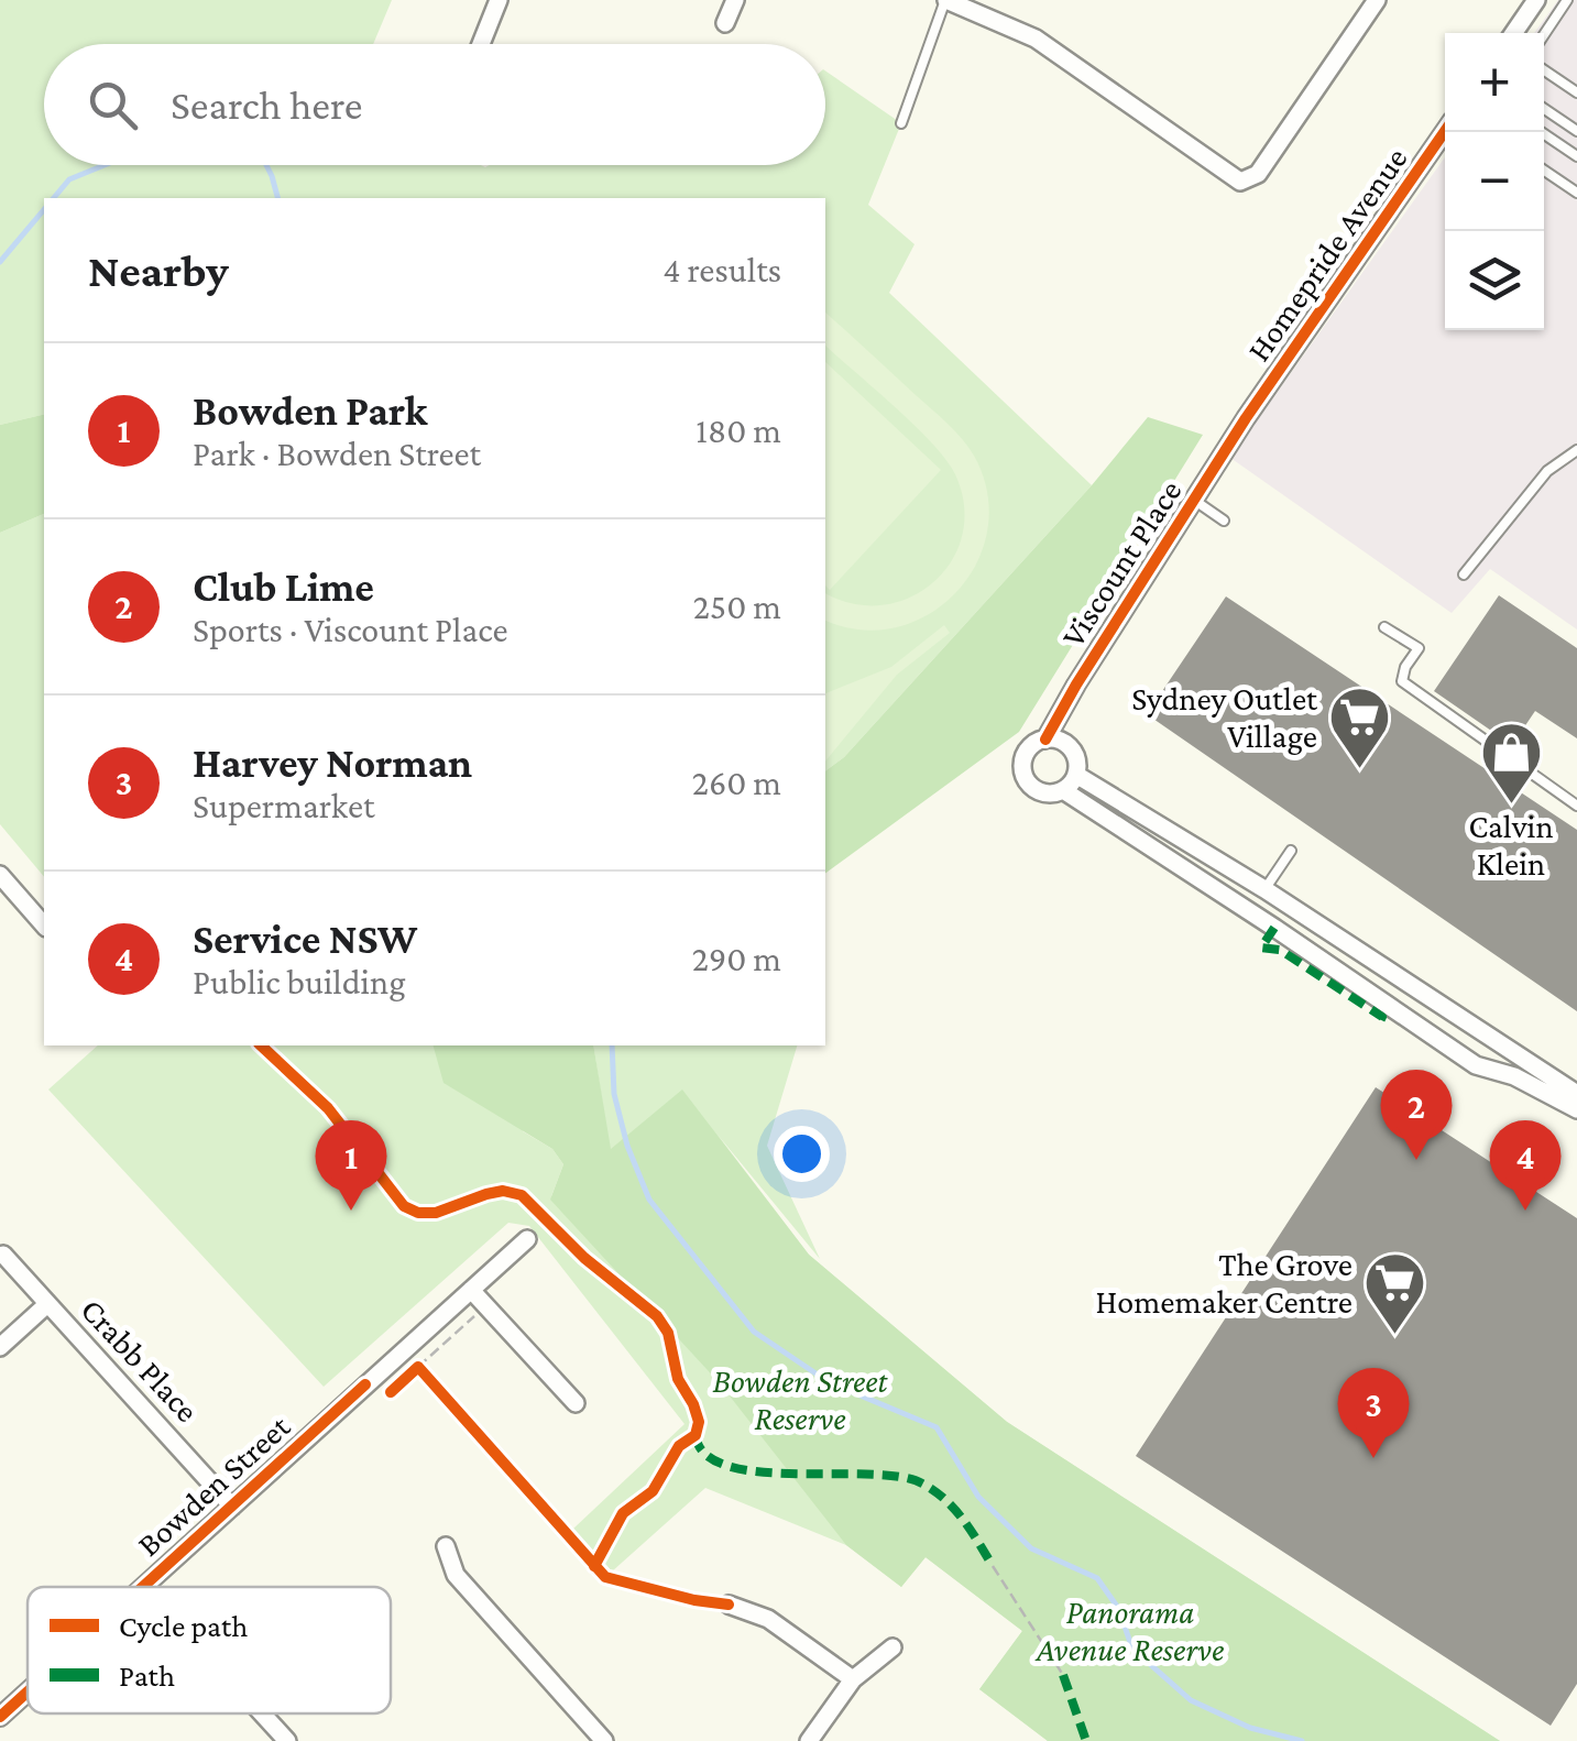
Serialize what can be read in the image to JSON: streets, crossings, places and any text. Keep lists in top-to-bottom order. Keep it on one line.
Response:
{"streets":{"street":["Homepride Avenue","Viscount Place","Crabb Place","Bowden Street"]},"crossings":[["Homepride Avenue","Viscount Place"],["Crabb Place","Bowden Street"]],"parks":["Bowden Street Reserve","Panorama Avenue Reserve"],"places":{"supermarket":["Sydney Outlet Village","The Grove Homemaker Centre"],"shop":["Calvin Klein"]},"legend":["Cycle path","Path"],"page":{"map_buttons":["+","−"],"search":"Search here","heading":["Nearby","4 results"],"list":[{"mark":"1","name":"Bowden Park","note":"Park · Bowden Street","value":"180 m"},{"mark":"2","name":"Club Lime","note":"Sports · Viscount Place","value":"250 m"},{"mark":"3","name":"Harvey Norman","note":"Supermarket","value":"260 m"},{"mark":"4","name":"Service NSW","note":"Public building","value":"290 m"}],"pins":["2","1","4","3"]}}
